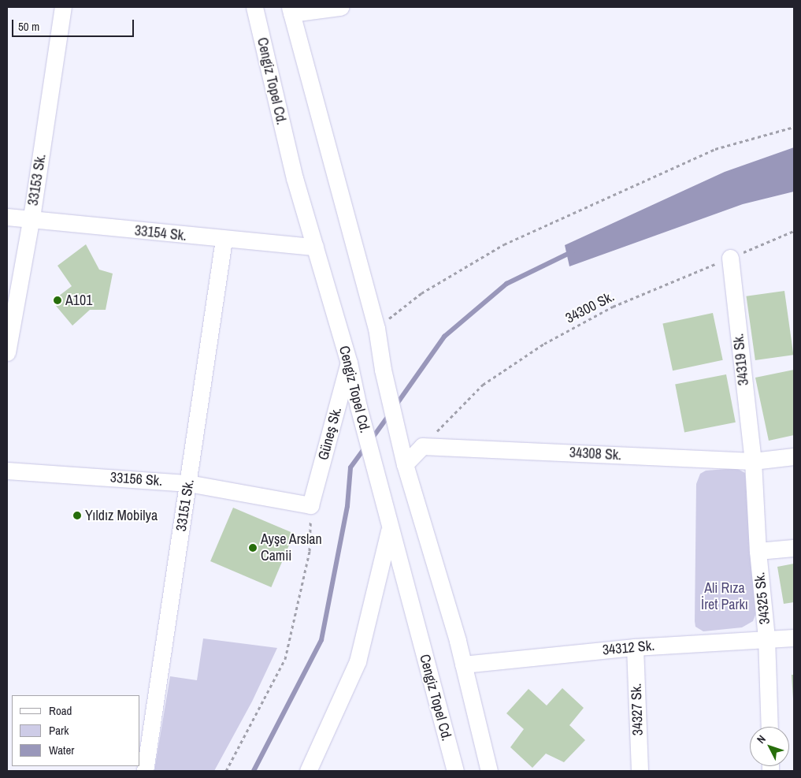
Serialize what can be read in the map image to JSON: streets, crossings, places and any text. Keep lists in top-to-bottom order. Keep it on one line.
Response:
{"streets":{"street":["Cengiz Topel Cd.","33153 Sk.","33154 Sk.","34319 Sk.","Güneş Sk.","34308 Sk.","33156 Sk.","33151 Sk.","34325 Sk.","34312 Sk.","34327 Sk."],"path":["34300 Sk."]},"crossings":[["Cengiz Topel Cd.","33154 Sk."],["Cengiz Topel Cd.","Güneş Sk."],["33153 Sk.","33154 Sk."],["33154 Sk.","33151 Sk."],["34300 Sk.","34319 Sk."],["34300 Sk.","34308 Sk."],["34319 Sk.","34308 Sk."],["34319 Sk.","34325 Sk."],["Güneş Sk.","33156 Sk."],["34308 Sk.","34325 Sk."],["33156 Sk.","33151 Sk."],["34325 Sk.","34312 Sk."],["34312 Sk.","34327 Sk."]],"parks":["Ali Rıza İret Parkı"],"places":["A101","Yıldız Mobilya","Ayşe Arslan Camii"],"legend":["Road","Park","Water"],"scale_bar":"50 m","north":"top left"}
